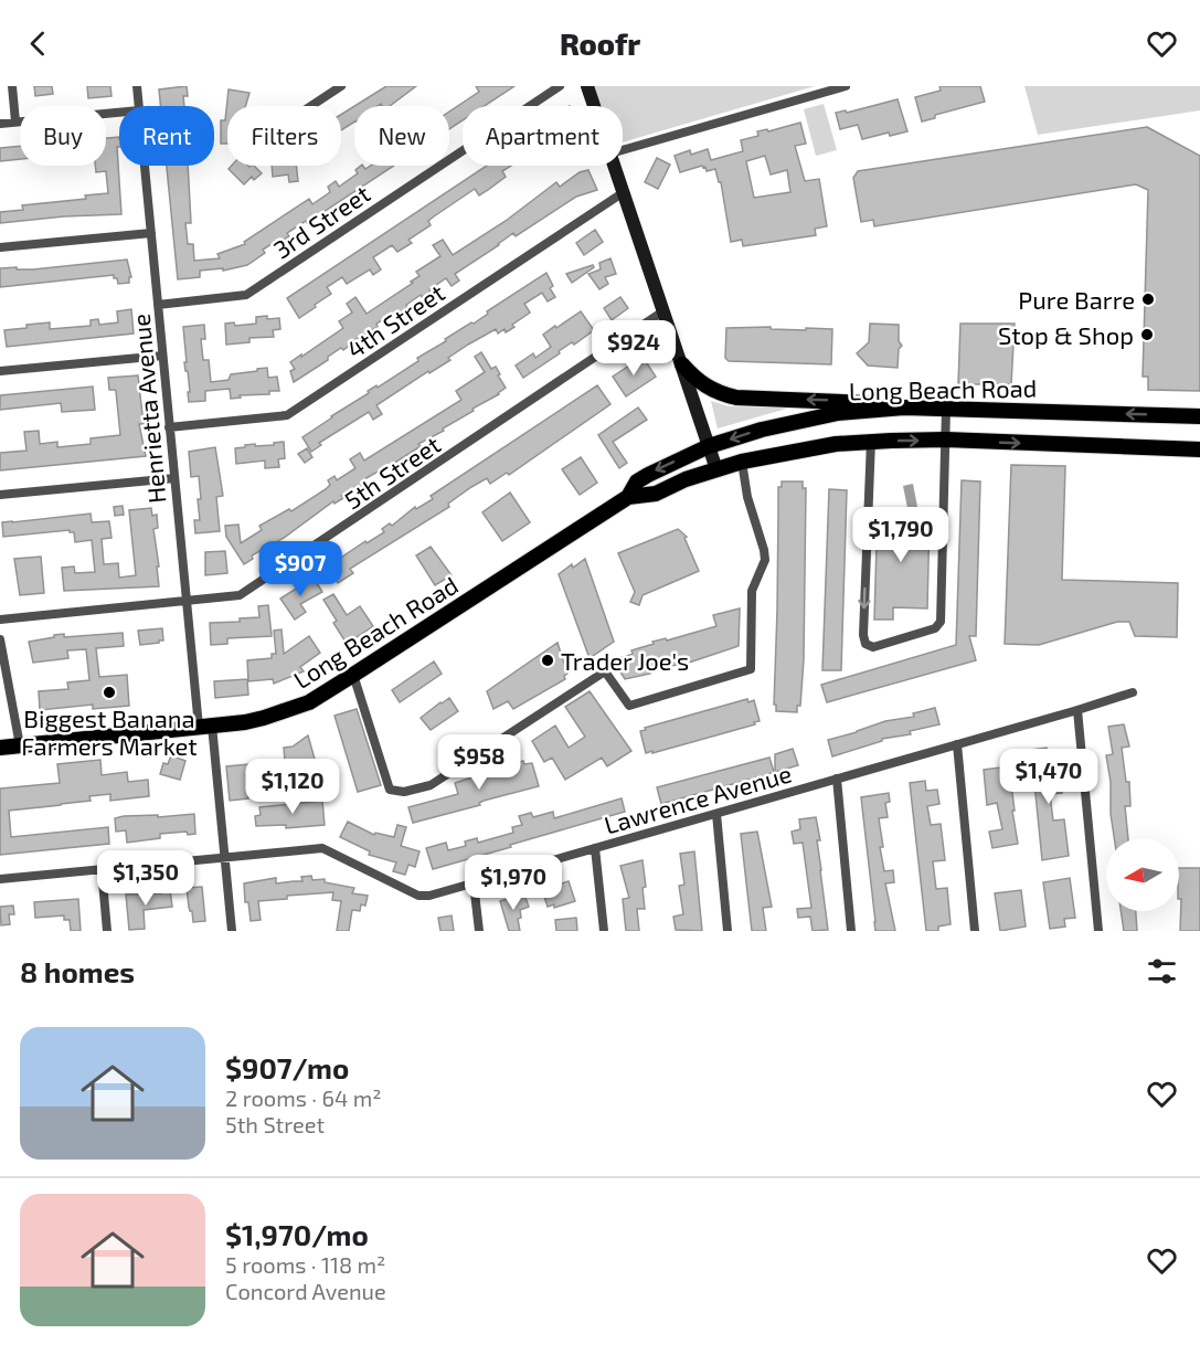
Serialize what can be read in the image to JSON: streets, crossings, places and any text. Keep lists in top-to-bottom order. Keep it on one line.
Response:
{"streets":{"main road":["Long Beach Road"],"street":["3rd Street","4th Street","Henrietta Avenue","5th Street","Lawrence Avenue"]},"crossings":[["3rd Street","Henrietta Avenue"],["4th Street","Henrietta Avenue"],["Long Beach Road","Henrietta Avenue"],["Henrietta Avenue","5th Street"],["Henrietta Avenue","Lawrence Avenue"]],"places":["Pure Barre","Stop & Shop","Trader Joe's","Biggest Banana Farmers Market"],"north":"left","page":{"header":"Roofr","chip":["Buy","Rent","Filters","New","Apartment"],"price":["$924","$1,790","$907","$958","$1,470","$1,120","$1,350","$1,970"],"heading":"8 homes","list":[{"name":"$907/mo","note":"2 rooms · 64 m² · 5th Street"},{"name":"$1,970/mo","note":"5 rooms · 118 m² · Concord Avenue"}]}}
